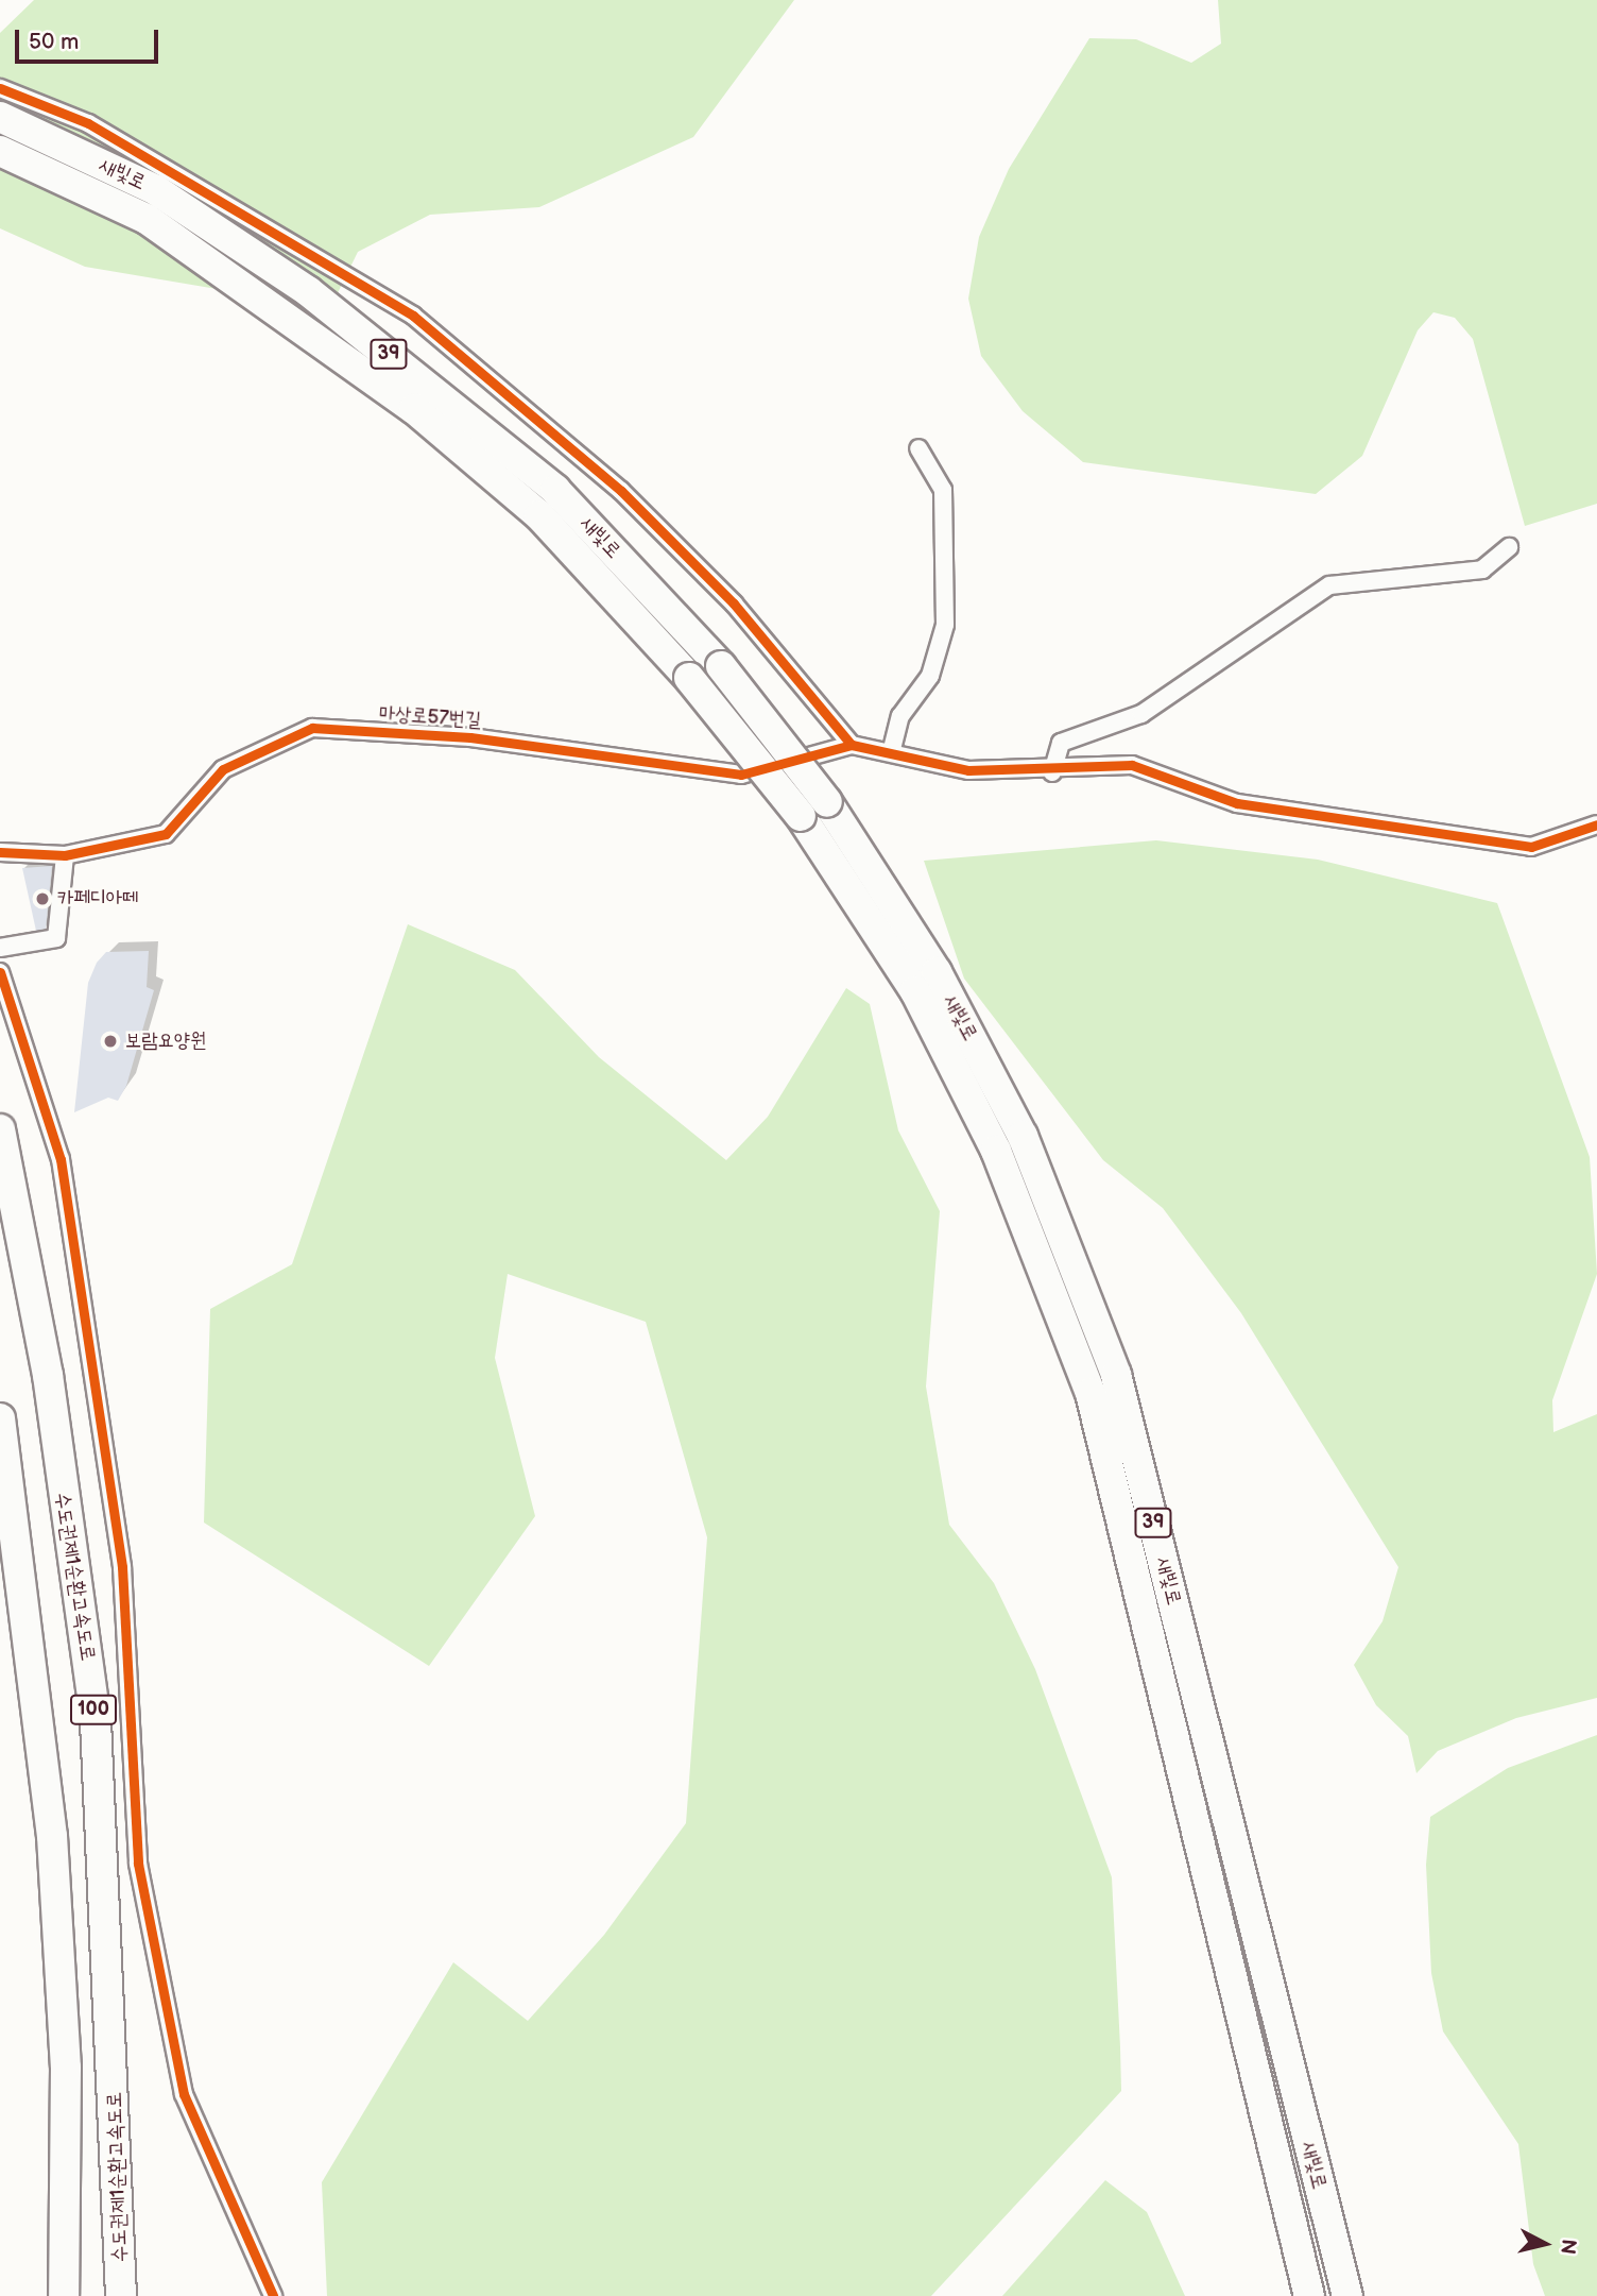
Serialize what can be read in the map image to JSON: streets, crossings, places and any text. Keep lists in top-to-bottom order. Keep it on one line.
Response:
{"streets":{"highway":["새빛로","39","수도권제1순환고속도로","100"],"street":["마상로57번길"]},"places":["카페디아떼","보람요양원"],"scale_bar":"50 m","north":"right"}
